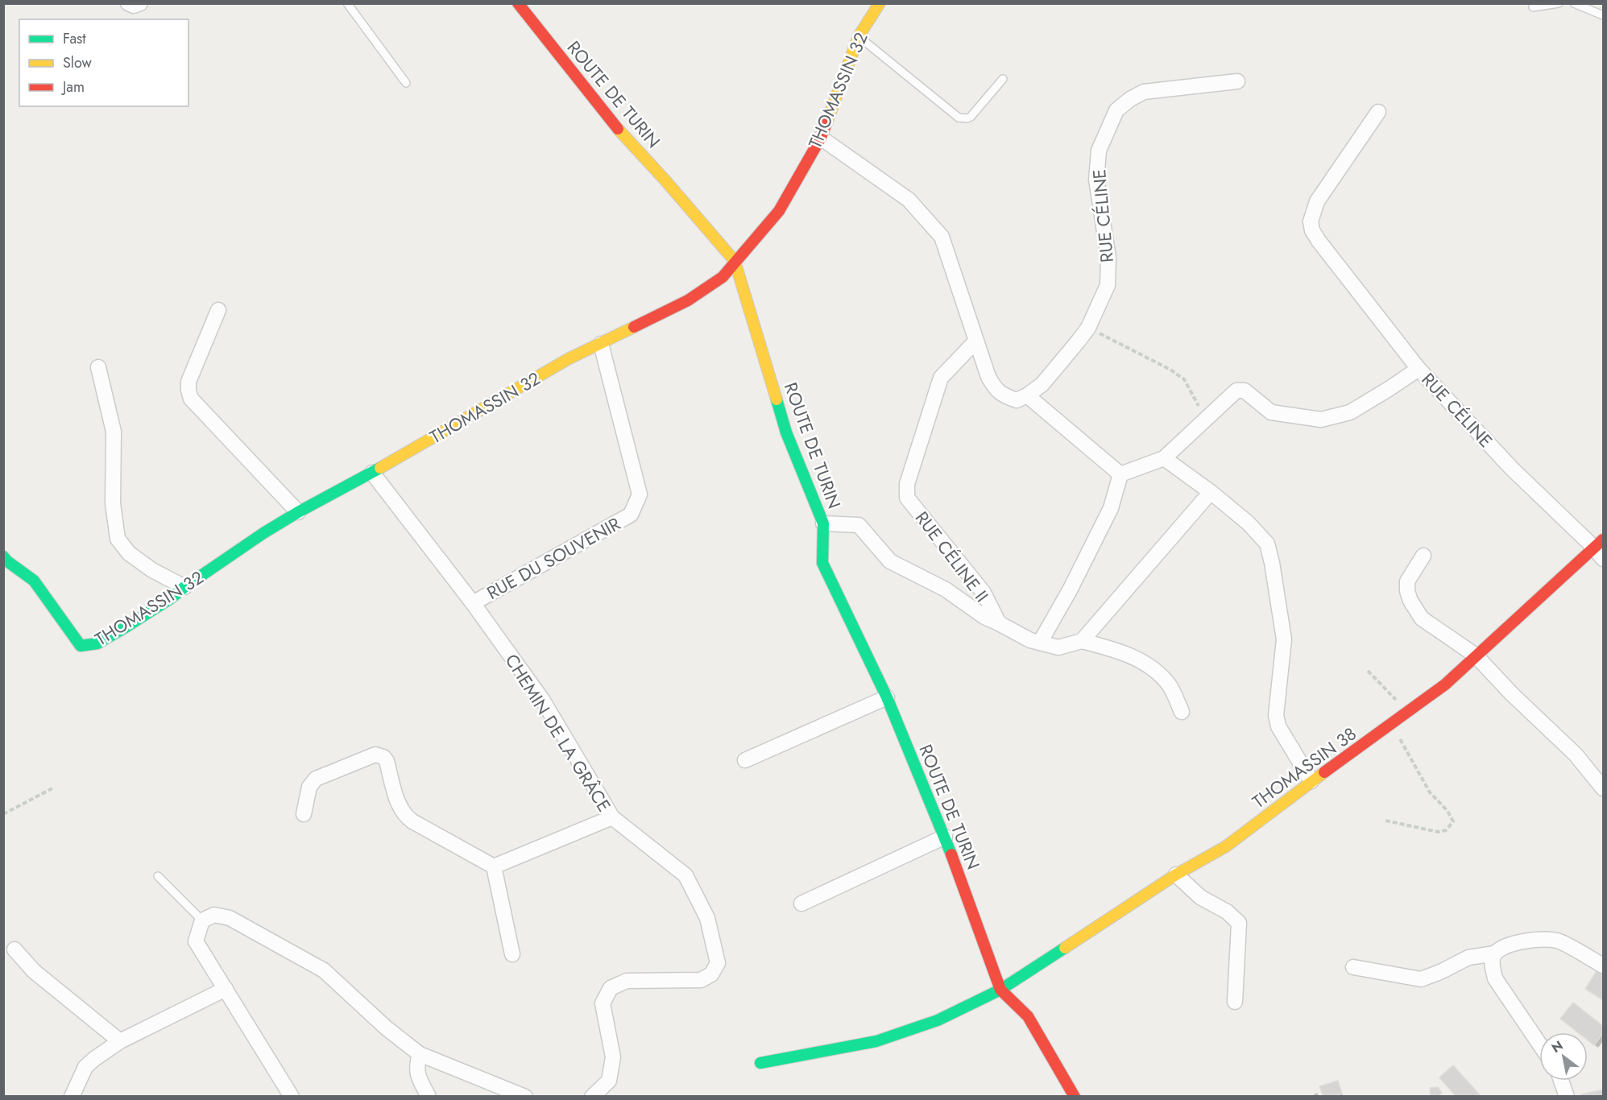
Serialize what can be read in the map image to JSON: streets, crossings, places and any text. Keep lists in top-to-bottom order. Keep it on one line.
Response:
{"streets":{"street":["THOMASSIN 32","ROUTE DE TURIN","RUE CÉLINE","RUE CÉLINE II","RUE DU SOUVENIR","CHEMIN DE LA GRÂCE","THOMASSIN 38"]},"crossings":[["THOMASSIN 32","ROUTE DE TURIN"],["THOMASSIN 32","RUE DU SOUVENIR"],["THOMASSIN 32","CHEMIN DE LA GRÂCE"],["ROUTE DE TURIN","THOMASSIN 38"],["RUE CÉLINE","THOMASSIN 38"],["RUE DU SOUVENIR","CHEMIN DE LA GRÂCE"]],"legend":["Fast","Slow","Jam"],"north":"top left"}
